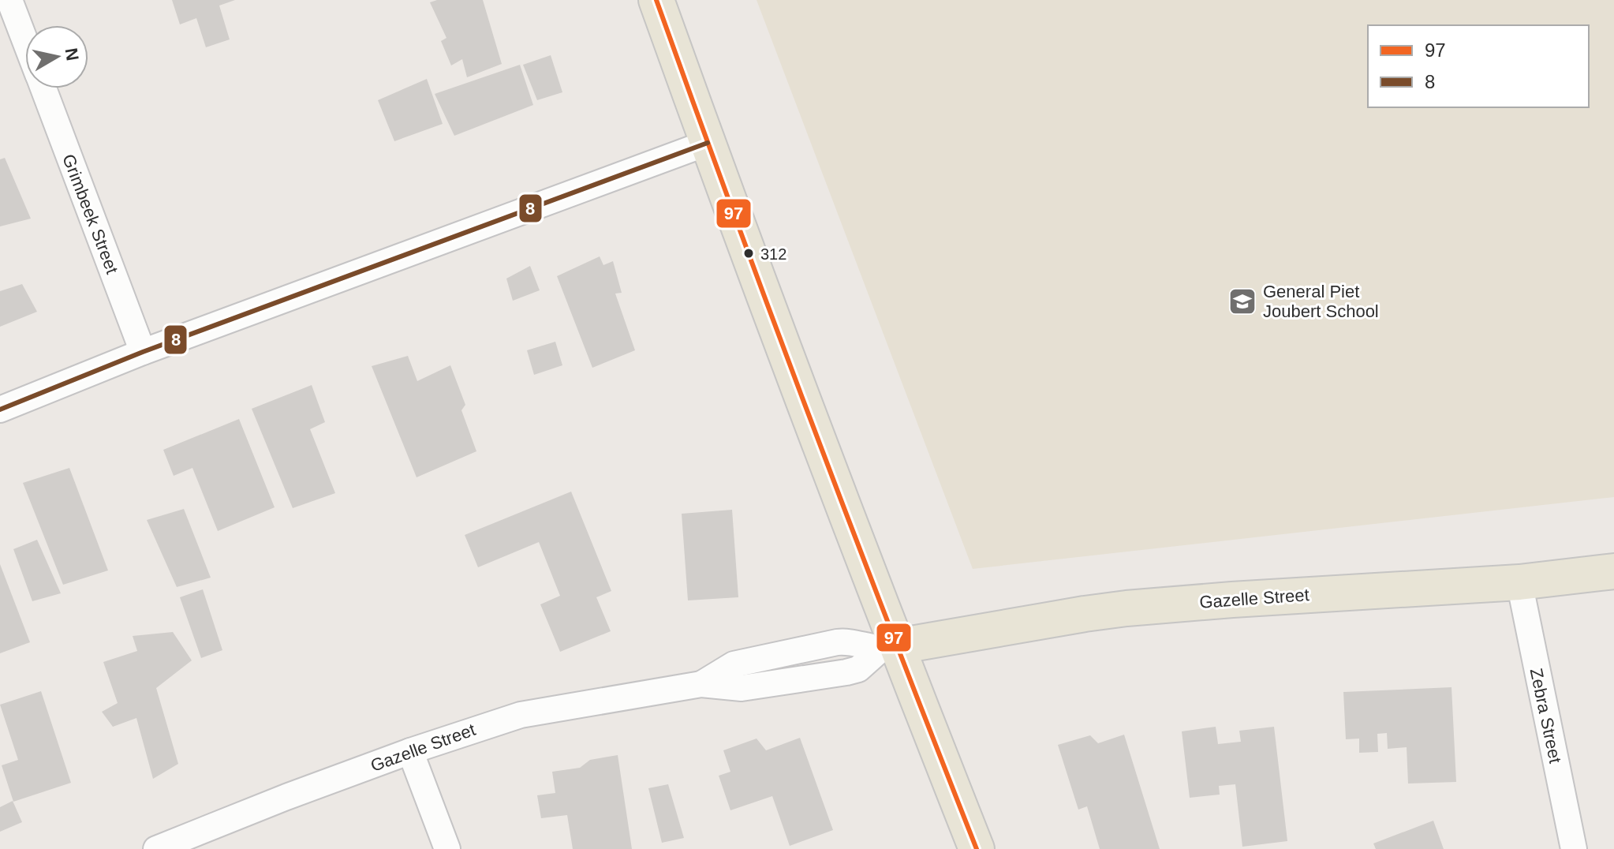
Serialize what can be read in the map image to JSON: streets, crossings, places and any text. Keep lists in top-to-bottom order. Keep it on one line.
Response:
{"streets":{"main road":["Gazelle Street"],"street":["Grimbeek Street","Zebra Street"]},"crossings":[["Gazelle Street","Zebra Street"]],"places":{"other":["312"],"school or university":["General Piet Joubert School"]},"lines":["transit line 97","transit line 8"],"legend":["97","8"],"north":"right"}
